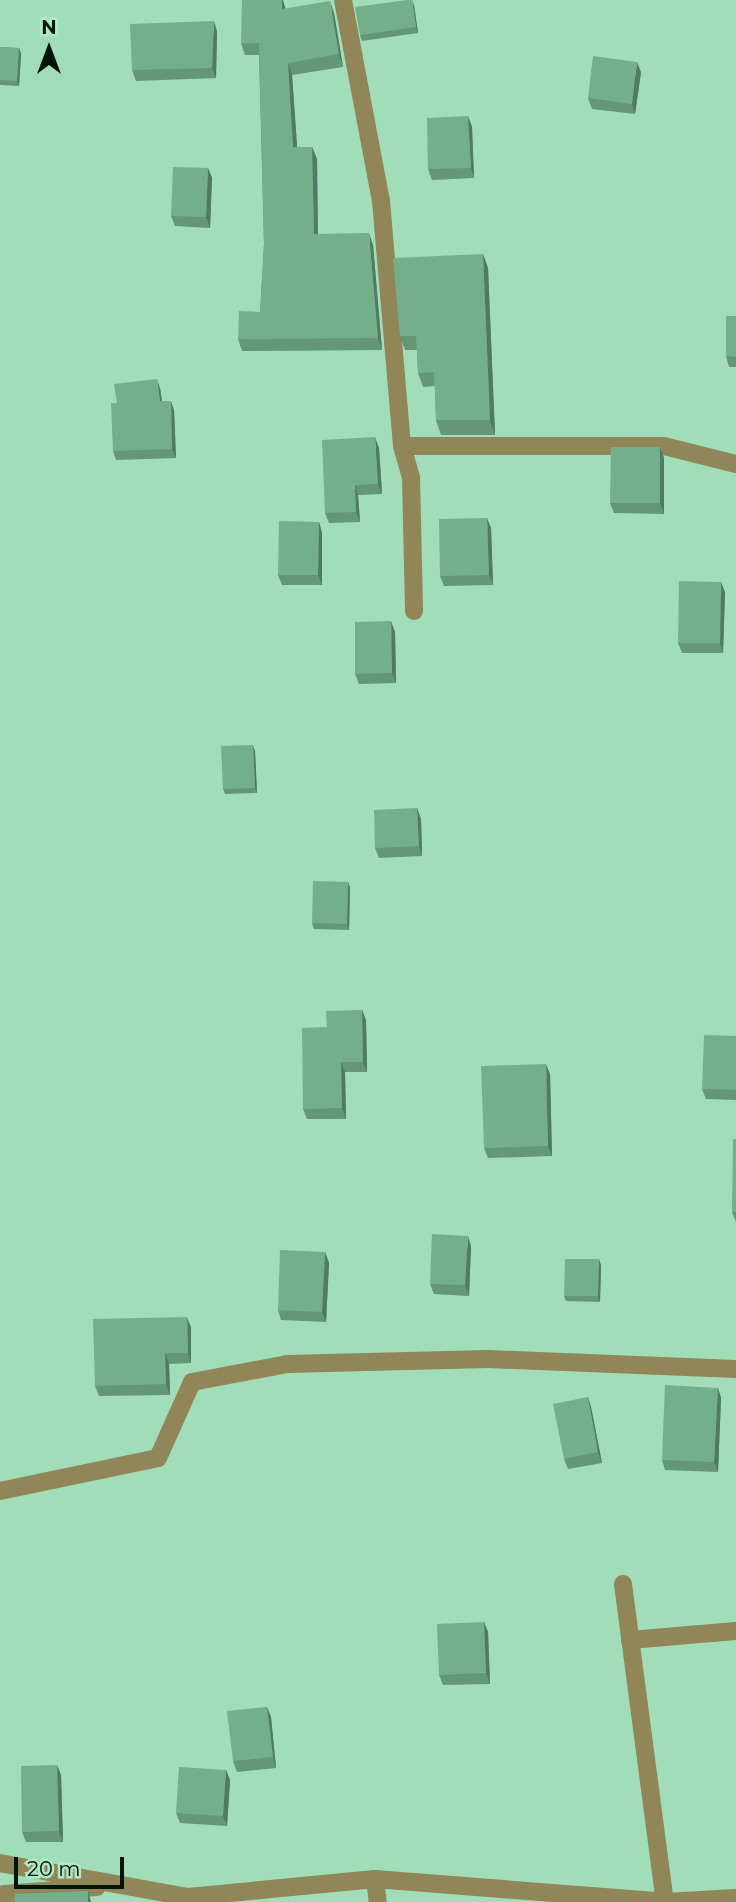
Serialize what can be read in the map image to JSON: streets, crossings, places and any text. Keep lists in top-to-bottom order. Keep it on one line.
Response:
{"scale_bar":"20 m","north":"top"}
